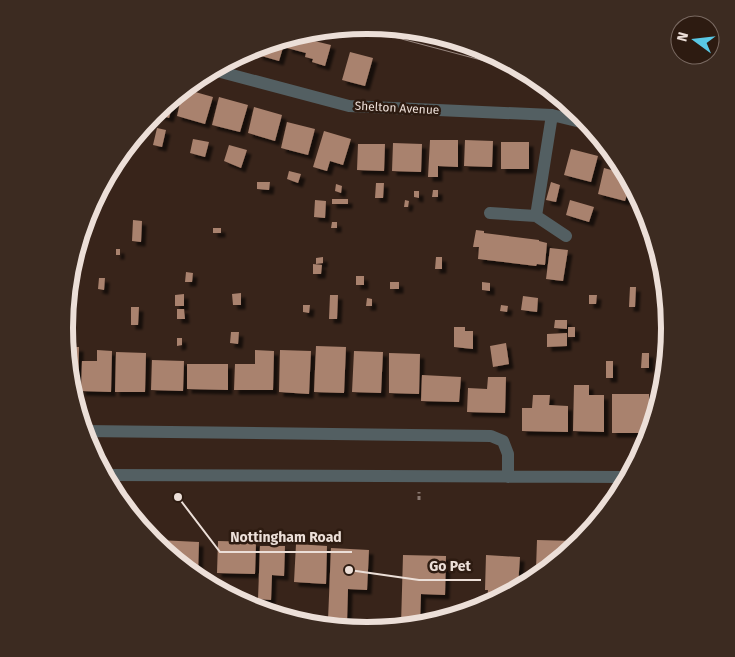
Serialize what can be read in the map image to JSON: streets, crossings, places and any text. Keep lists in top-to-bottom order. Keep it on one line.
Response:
{"streets":{"street":["Shelton Avenue"]},"places":["Nottingham Road","Go Pet"],"north":"left"}
